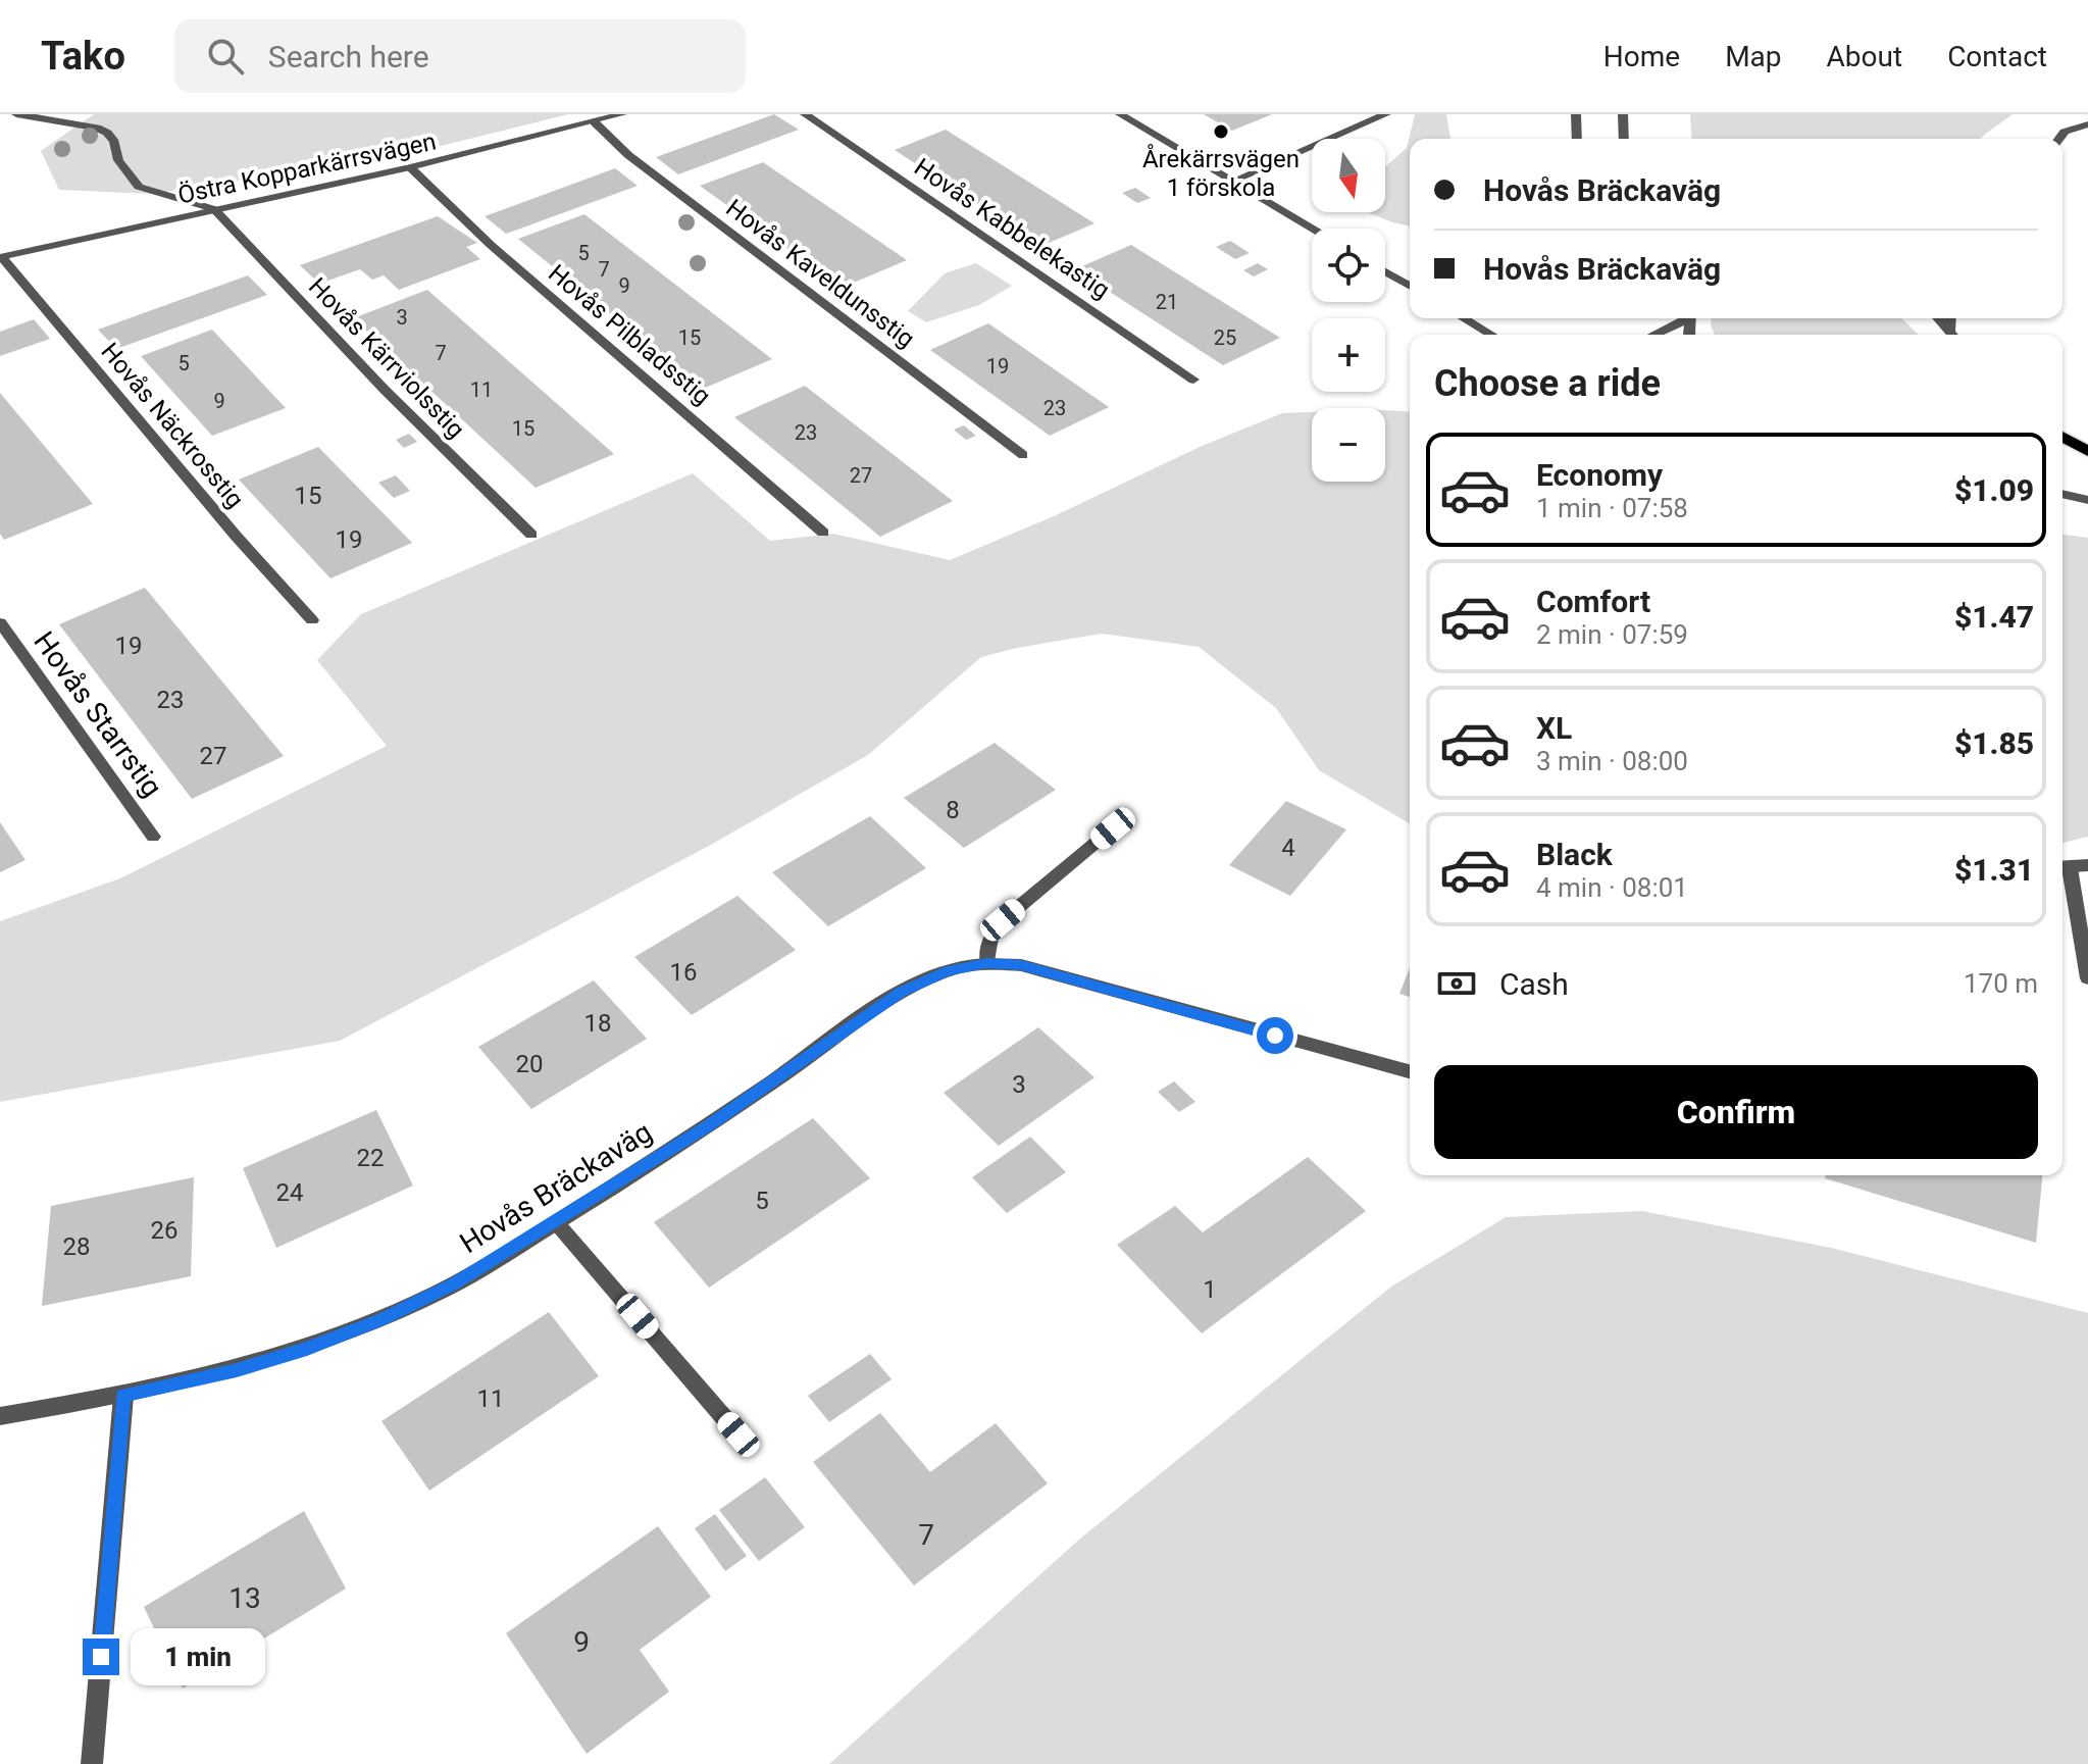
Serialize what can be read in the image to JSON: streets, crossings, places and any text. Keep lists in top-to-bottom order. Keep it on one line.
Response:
{"streets":{"street":["Östra Kopparkärrsvägen","Hovås Kabbelekastig","Hovås Kaveldunsstig","Hovås Pilbladsstig","Hovås Kärrviolsstig","Hovås Näckrosstig","Hovås Starrstig","Hovås Bräckaväg"]},"crossings":[["Östra Kopparkärrsvägen","Hovås Kaveldunsstig"],["Östra Kopparkärrsvägen","Hovås Pilbladsstig"],["Östra Kopparkärrsvägen","Hovås Kärrviolsstig"],["Östra Kopparkärrsvägen","Hovås Näckrosstig"]],"places":["Årekärrsvägen 1 förskola"],"house_numbers":["5","7","9","21","3","15","25","7","5","19","11","9","23","15","23","27","15","19","19","23","27","8","4","16","18","20","3","22","24","5","26","28","1","11","7","13","9"],"north":"bottom","page":{"header":"Tako","search":"Search here","nav":["Home","Map","About","Contact"],"map_buttons":["+","−"],"banner":["Hovås Bräckaväg","Hovås Bräckaväg"],"heading":"Choose a ride","list":[{"name":"Economy","note":"1 min · 07:58","value":"$1.09"},{"name":"Comfort","note":"2 min · 07:59","value":"$1.47"},{"name":"XL","note":"3 min · 08:00","value":"$1.85"},{"name":"Black","note":"4 min · 08:01","value":"$1.31"}],"pay":["Cash","170 m"],"buttons":"Confirm","bubble":"1 min"}}
